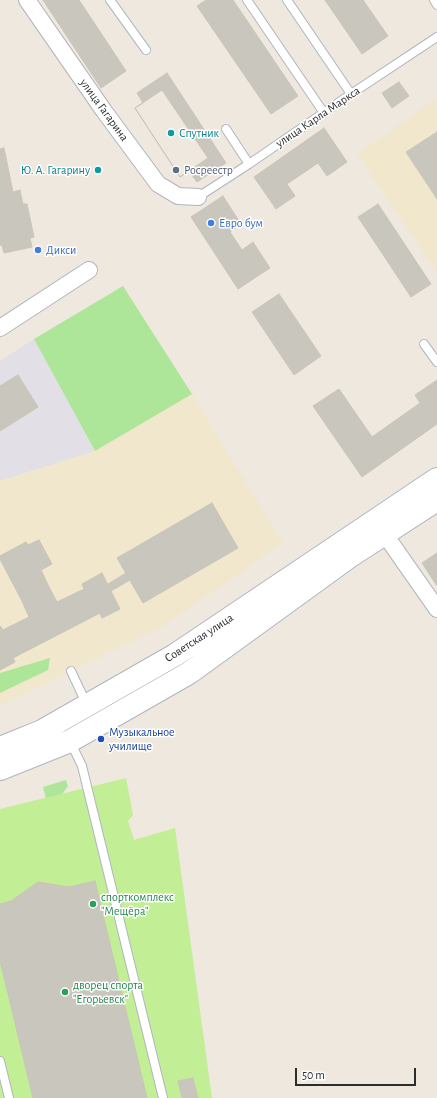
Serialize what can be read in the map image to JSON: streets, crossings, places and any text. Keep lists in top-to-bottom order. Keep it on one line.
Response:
{"streets":{"main road":["Советская улица"],"street":["улица Гагарина"],"lane":["улица Карла Маркса"]},"crossings":[["улица Гагарина","улица Карла Маркса"]],"places":["Спутник","Ю. А. Гагарину","Росреестр","Евро бум","Дикси","Музыкальное училище","спорткомплекс \"Мещёра\"","дворец спорта \"Егорьевск\""],"scale_bar":"50 m"}
